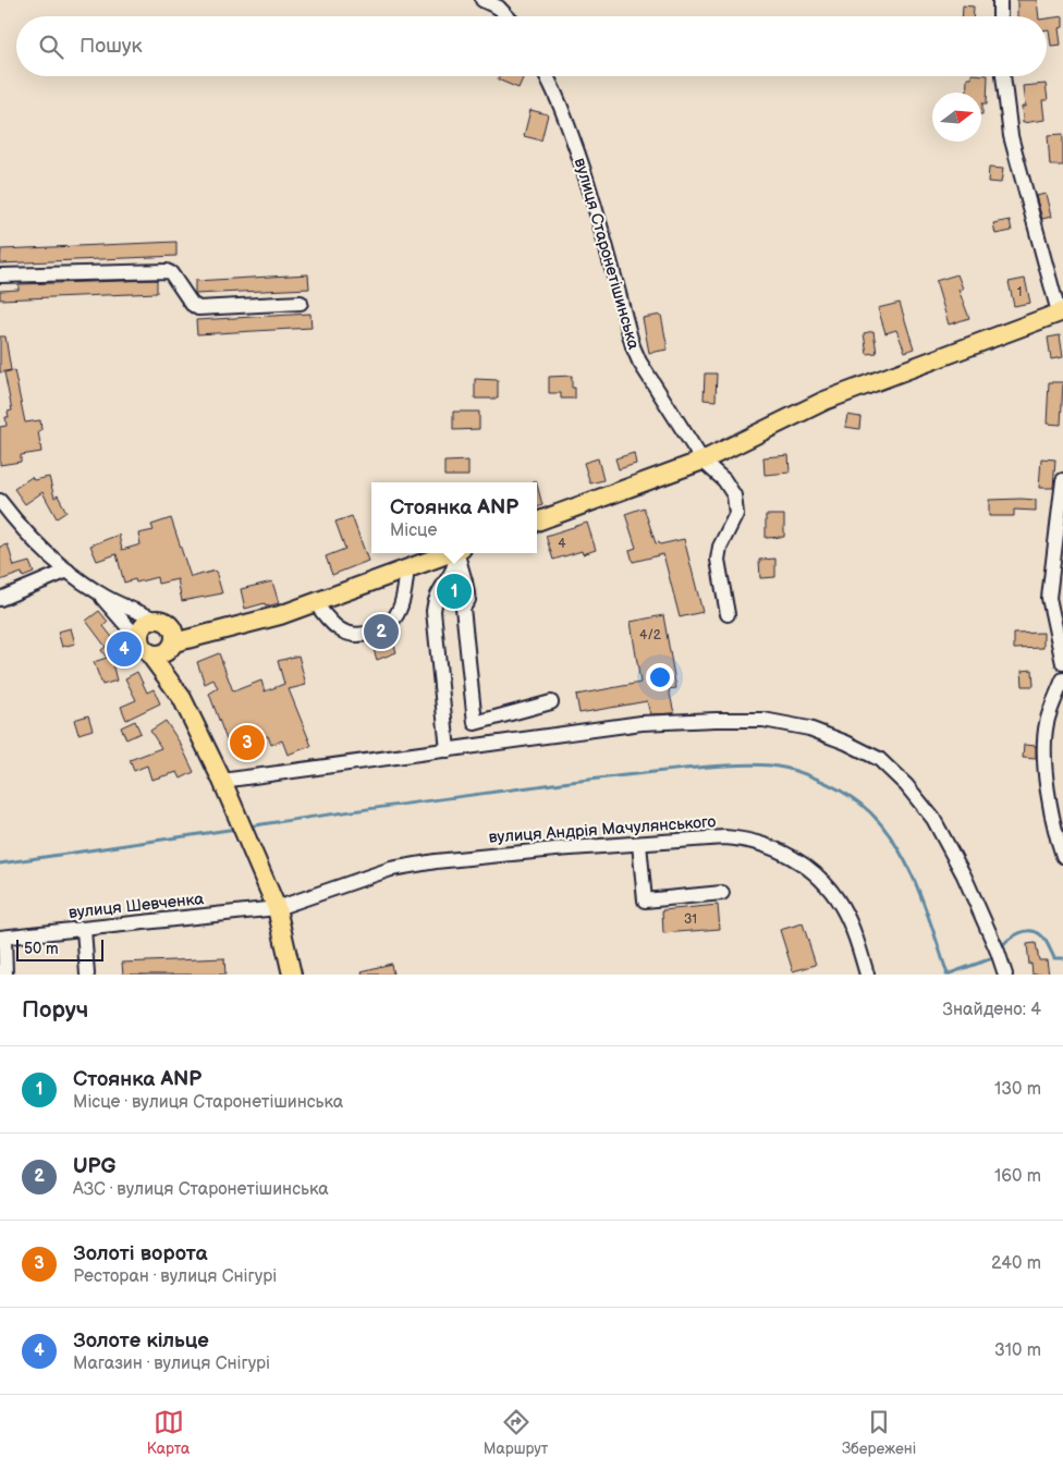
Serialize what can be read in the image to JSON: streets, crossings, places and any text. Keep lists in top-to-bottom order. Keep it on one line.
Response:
{"streets":{"street":["вулиця Старонетішинська","вулиця Андрія Мачулянського","вулиця Шевченка"]},"crossings":[["вулиця Андрія Мачулянського","вулиця Шевченка"]],"house_numbers":["1","4","4/2","31"],"scale_bar":"50 m","north":"right","page":{"search":"Пошук","popup":["Стоянка ANP","Місце"],"pins":["1","2","4","3"],"scale":"50 m","heading":["Поруч","Знайдено: 4"],"list":[{"mark":"1","name":"Стоянка ANP","note":"Місце · вулиця Старонетішинська","value":"130 m"},{"mark":"2","name":"UPG","note":"АЗС · вулиця Старонетішинська","value":"160 m"},{"mark":"3","name":"Золоті ворота","note":"Ресторан · вулиця Снігурі","value":"240 m"},{"mark":"4","name":"Золоте кільце","note":"Магазин · вулиця Снігурі","value":"310 m"}],"nav":["Карта","Маршрут","Збережені"]}}
